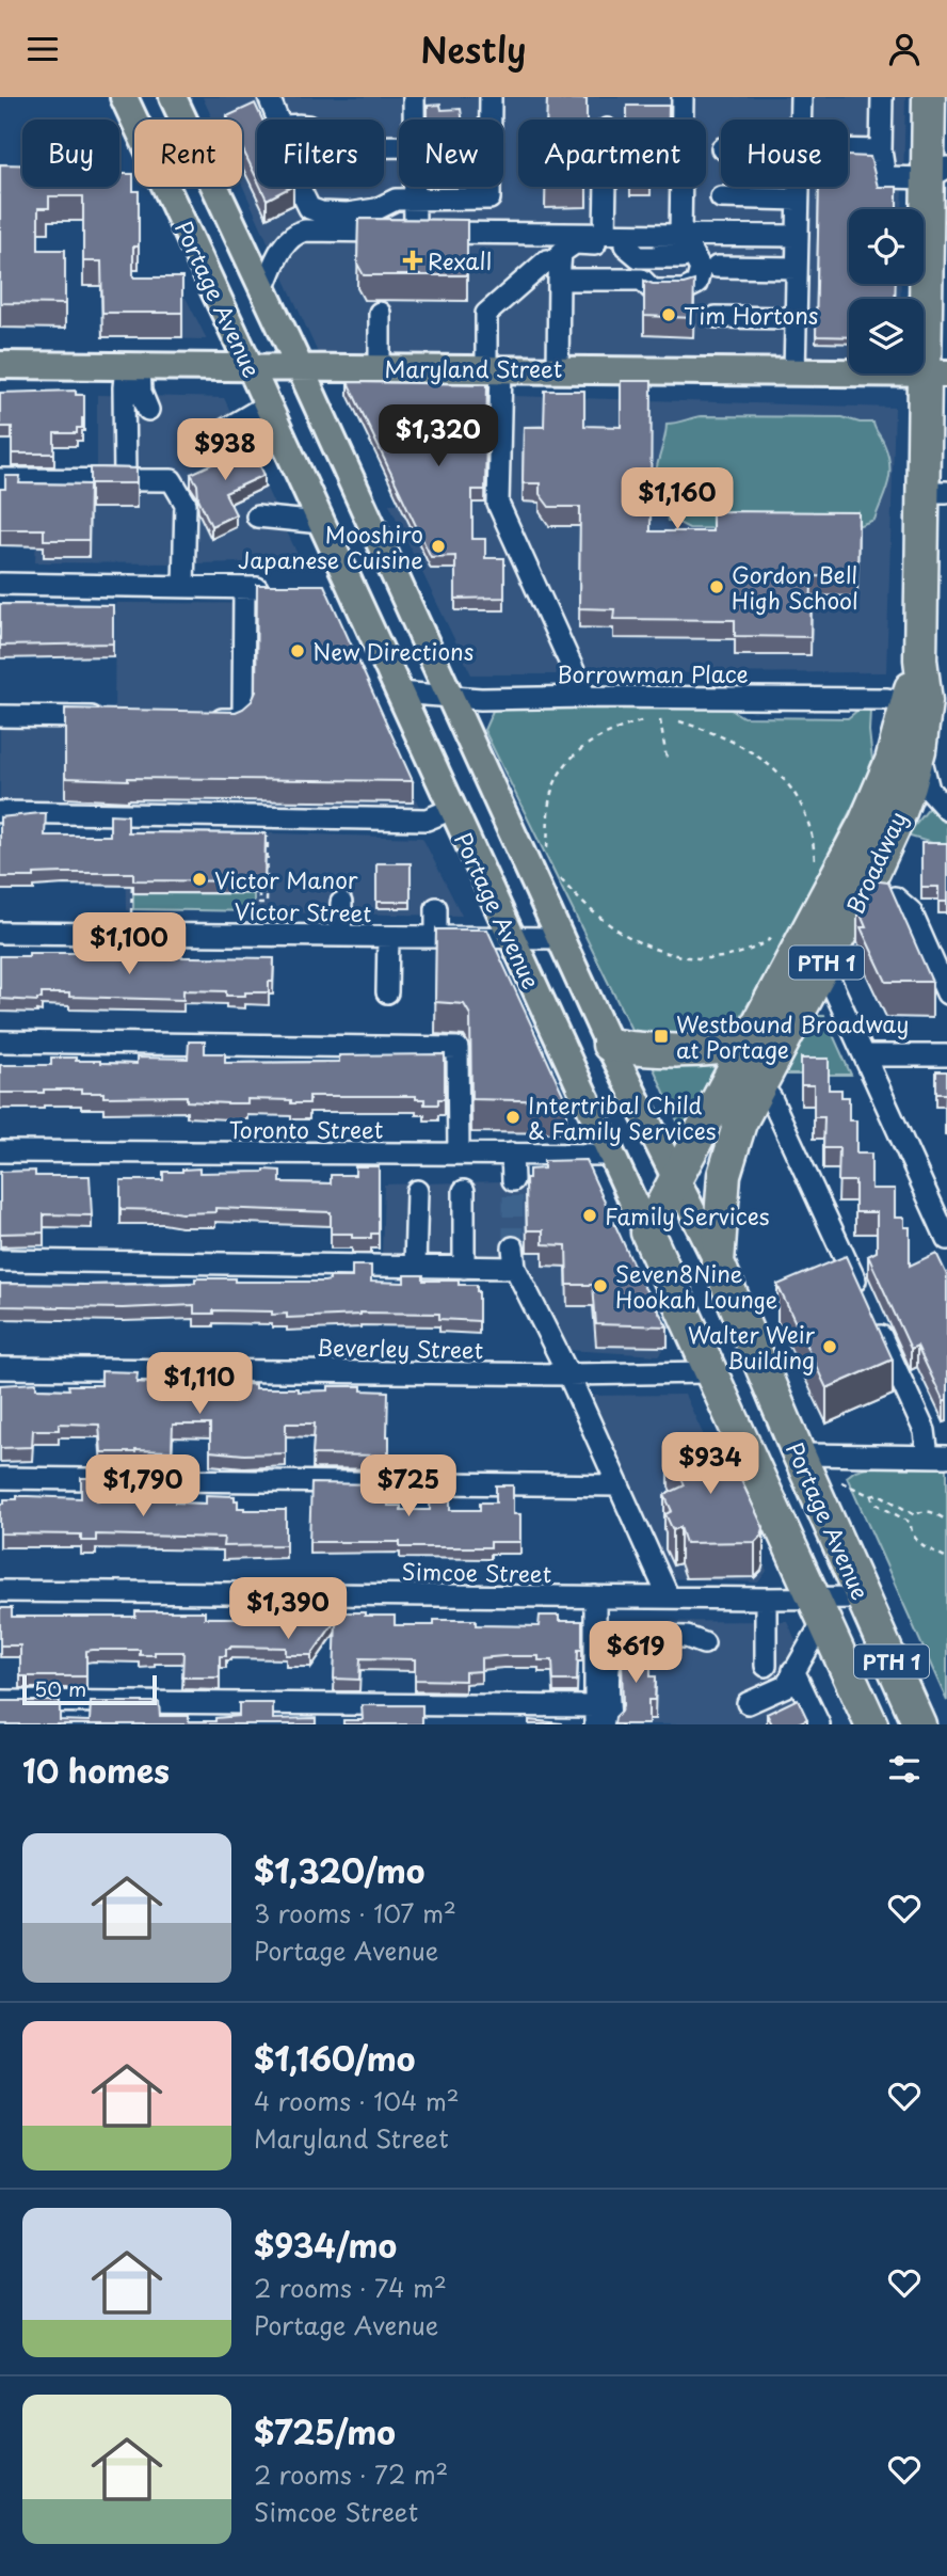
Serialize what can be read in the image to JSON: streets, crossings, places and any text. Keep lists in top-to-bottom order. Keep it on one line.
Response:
{"streets":{"highway":["Portage Avenue","Broadway","PTH 1"],"main road":["Maryland Street"],"street":["Borrowman Place","Victor Street","Toronto Street","Beverley Street","Simcoe Street"]},"crossings":[["Portage Avenue","Maryland Street"],["Portage Avenue","Borrowman Place"],["Portage Avenue","Broadway"],["Portage Avenue","Victor Street"],["Portage Avenue","Toronto Street"],["Portage Avenue","Beverley Street"],["Portage Avenue","Simcoe Street"],["Maryland Street","Broadway"],["Borrowman Place","Broadway"]],"places":{"health":["Rexall"],"other":["Tim Hortons","Mooshiro Japanese Cuisine","Gordon Bell High School","New Directions","Victor Manor","Intertribal Child & Family Services","Family Services","Seven8Nine Hookah Lounge","Walter Weir Building"],"transit":["Westbound Broadway at Portage"]},"scale_bar":"50 m","page":{"header":"Nestly","chip":["Buy","Rent","Filters","New","Apartment","House"],"price":["$1,320","$938","$1,160","$1,100","$1,110","$934","$1,790","$725","$1,390","$619"],"scale":"50 m","heading":"10 homes","list":[{"name":"$1,320/mo","note":"3 rooms · 107 m² · Portage Avenue"},{"name":"$1,160/mo","note":"4 rooms · 104 m² · Maryland Street"},{"name":"$934/mo","note":"2 rooms · 74 m² · Portage Avenue"},{"name":"$725/mo","note":"2 rooms · 72 m² · Simcoe Street"}]}}
